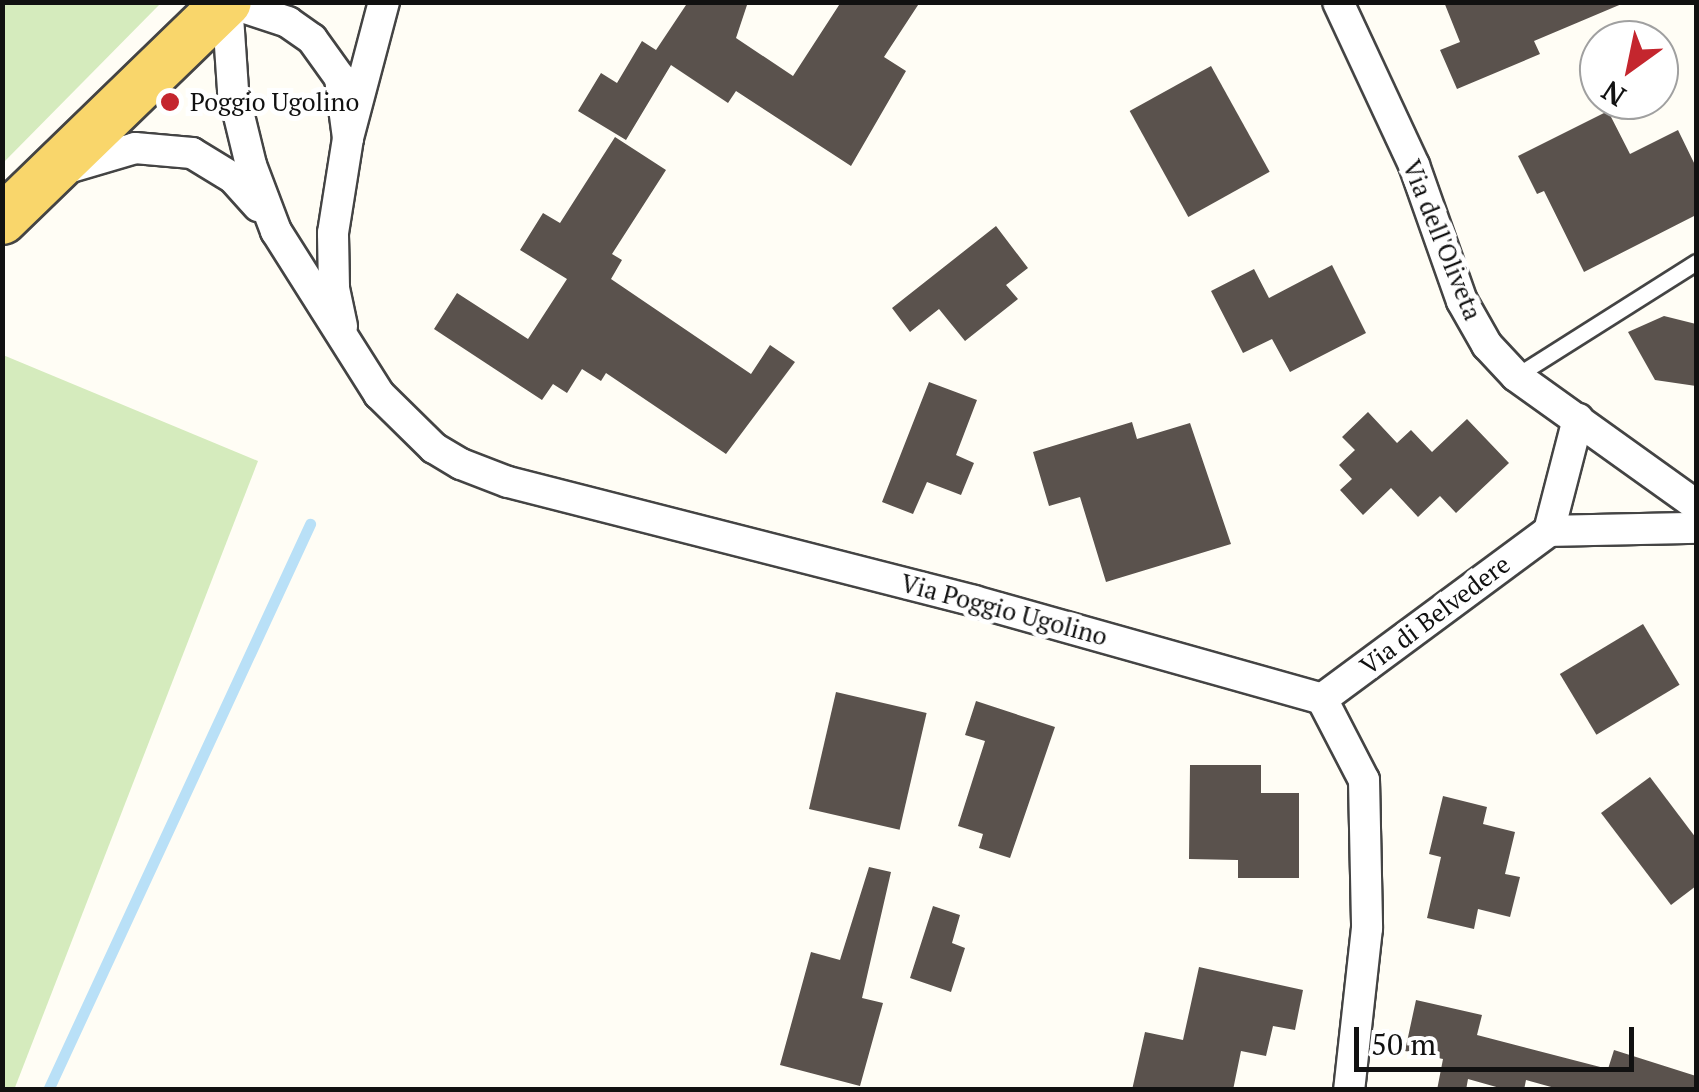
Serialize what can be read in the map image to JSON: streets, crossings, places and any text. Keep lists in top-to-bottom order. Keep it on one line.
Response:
{"streets":{"street":["Via dell'Oliveta","Via Poggio Ugolino","Via di Belvedere"]},"crossings":[["Via Poggio Ugolino","Via di Belvedere"]],"places":["Poggio Ugolino"],"scale_bar":"50 m","north":"bottom left"}
